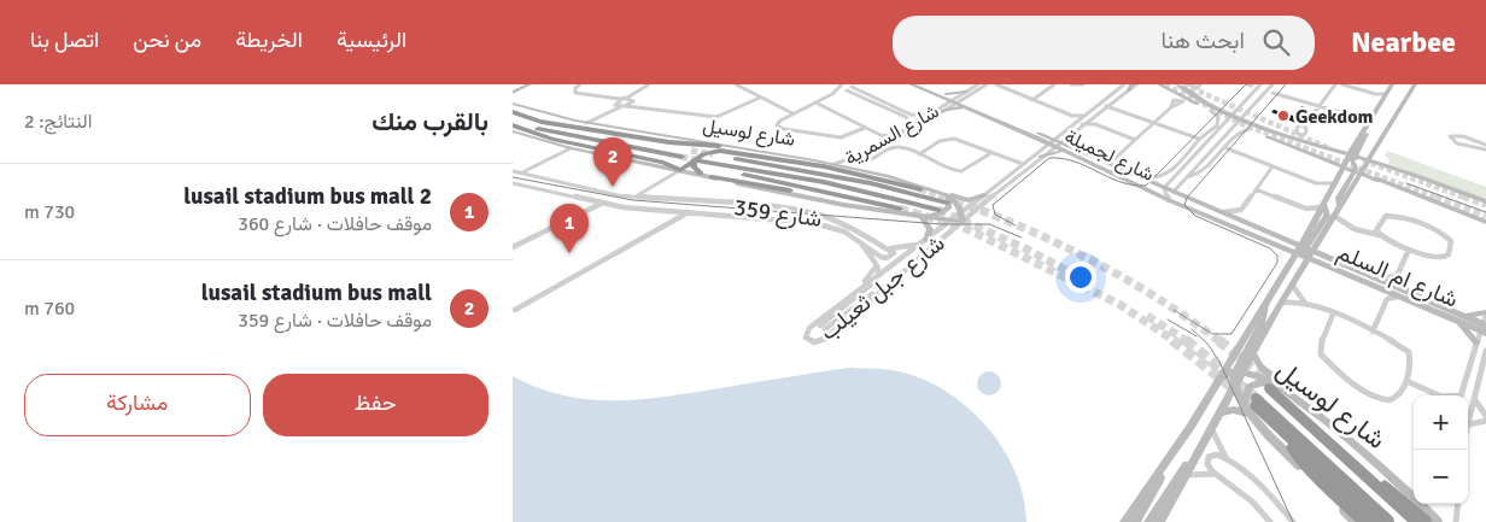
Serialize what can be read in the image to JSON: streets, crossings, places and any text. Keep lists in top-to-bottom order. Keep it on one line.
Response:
{"streets":{"highway":["شارع لوسيل"],"street":["شارع السمرية","شارع لجميلة","شارع 359","شارع ام السلم","شارع جبل ثعيلب"]},"crossings":[["شارع لوسيل","شارع السمرية"],["شارع لوسيل","شارع جبل ثعيلب"],["شارع السمرية","شارع لجميلة"],["شارع لجميلة","شارع ام السلم"],["شارع لجميلة","شارع جبل ثعيلب"]],"places":["Geekdom"],"page":{"header":"Nearbee","search":"ابحث هنا","nav":["الرئيسية","الخريطة","من نحن","اتصل بنا"],"heading":["بالقرب منك","النتائج: 2"],"pins":["2","1"],"list":[{"mark":"1","name":"lusail stadium bus mall 2","note":"موقف حافلات · شارع 360","value":"730 m"},{"mark":"2","name":"lusail stadium bus mall","note":"موقف حافلات · شارع 359","value":"760 m"}],"buttons":["حفظ","مشاركة"],"map_buttons":["+","−"]}}
